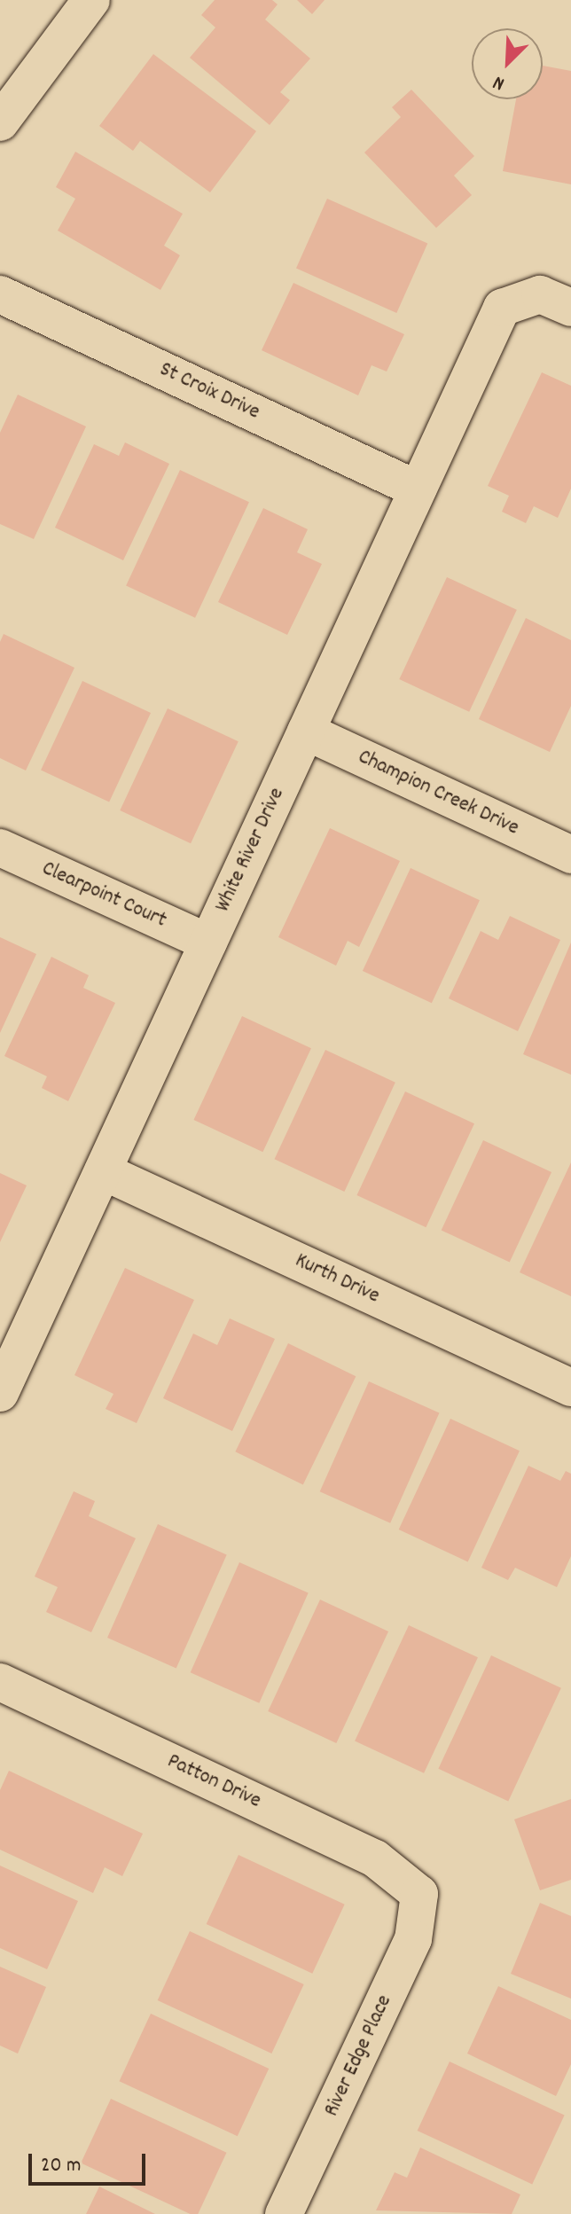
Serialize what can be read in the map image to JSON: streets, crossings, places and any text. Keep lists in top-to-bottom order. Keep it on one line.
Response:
{"streets":{"street":["St Croix Drive","Champion Creek Drive","White River Drive","Clearpoint Court","Kurth Drive","Patton Drive","River Edge Place"]},"crossings":[["St Croix Drive","White River Drive"],["Champion Creek Drive","White River Drive"],["White River Drive","Clearpoint Court"],["White River Drive","Kurth Drive"],["Patton Drive","River Edge Place"]],"scale_bar":"20 m","north":"bottom left"}
